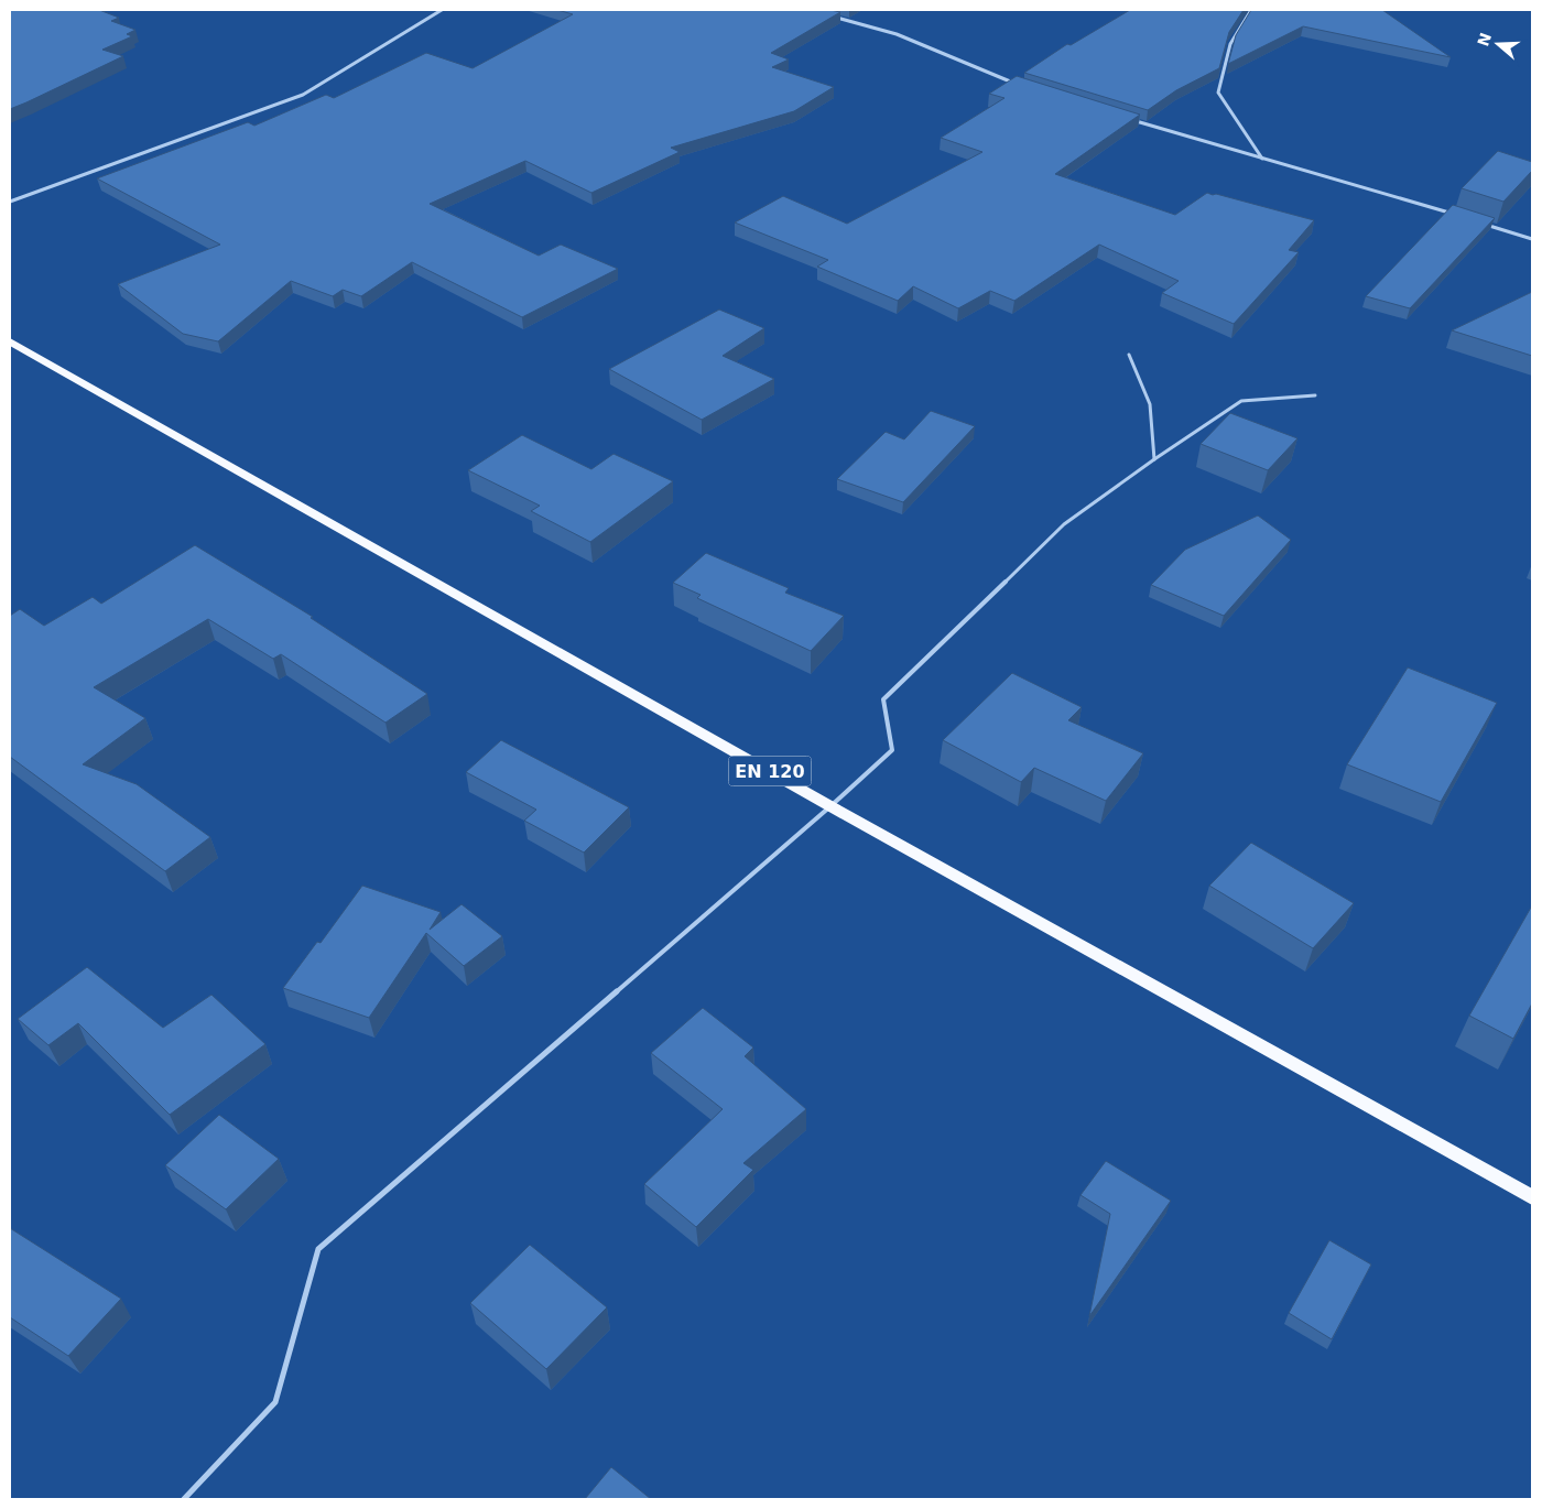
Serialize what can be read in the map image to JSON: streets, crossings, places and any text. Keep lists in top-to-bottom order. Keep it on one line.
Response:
{"streets":{"main road":["EN 120"]},"north":"left"}
